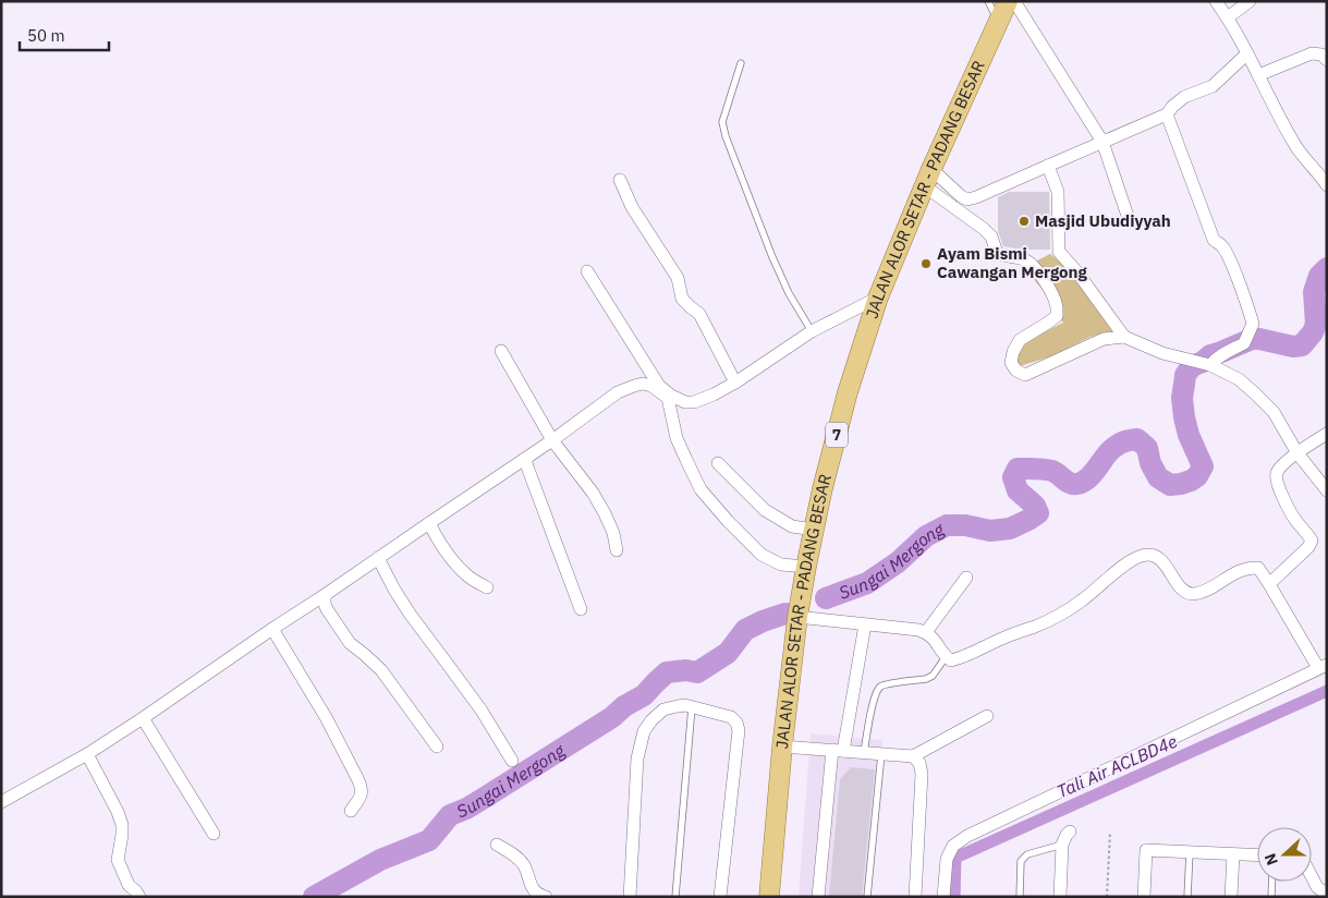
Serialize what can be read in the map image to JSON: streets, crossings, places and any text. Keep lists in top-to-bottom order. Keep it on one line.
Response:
{"streets":{"main road":["JALAN ALOR SETAR - PADANG BESAR","7"]},"water":["Sungai Mergong","Tali Air ACLBD4e"],"places":["Masjid Ubudiyyah","Ayam Bismi Cawangan Mergong"],"scale_bar":"50 m","north":"left"}
